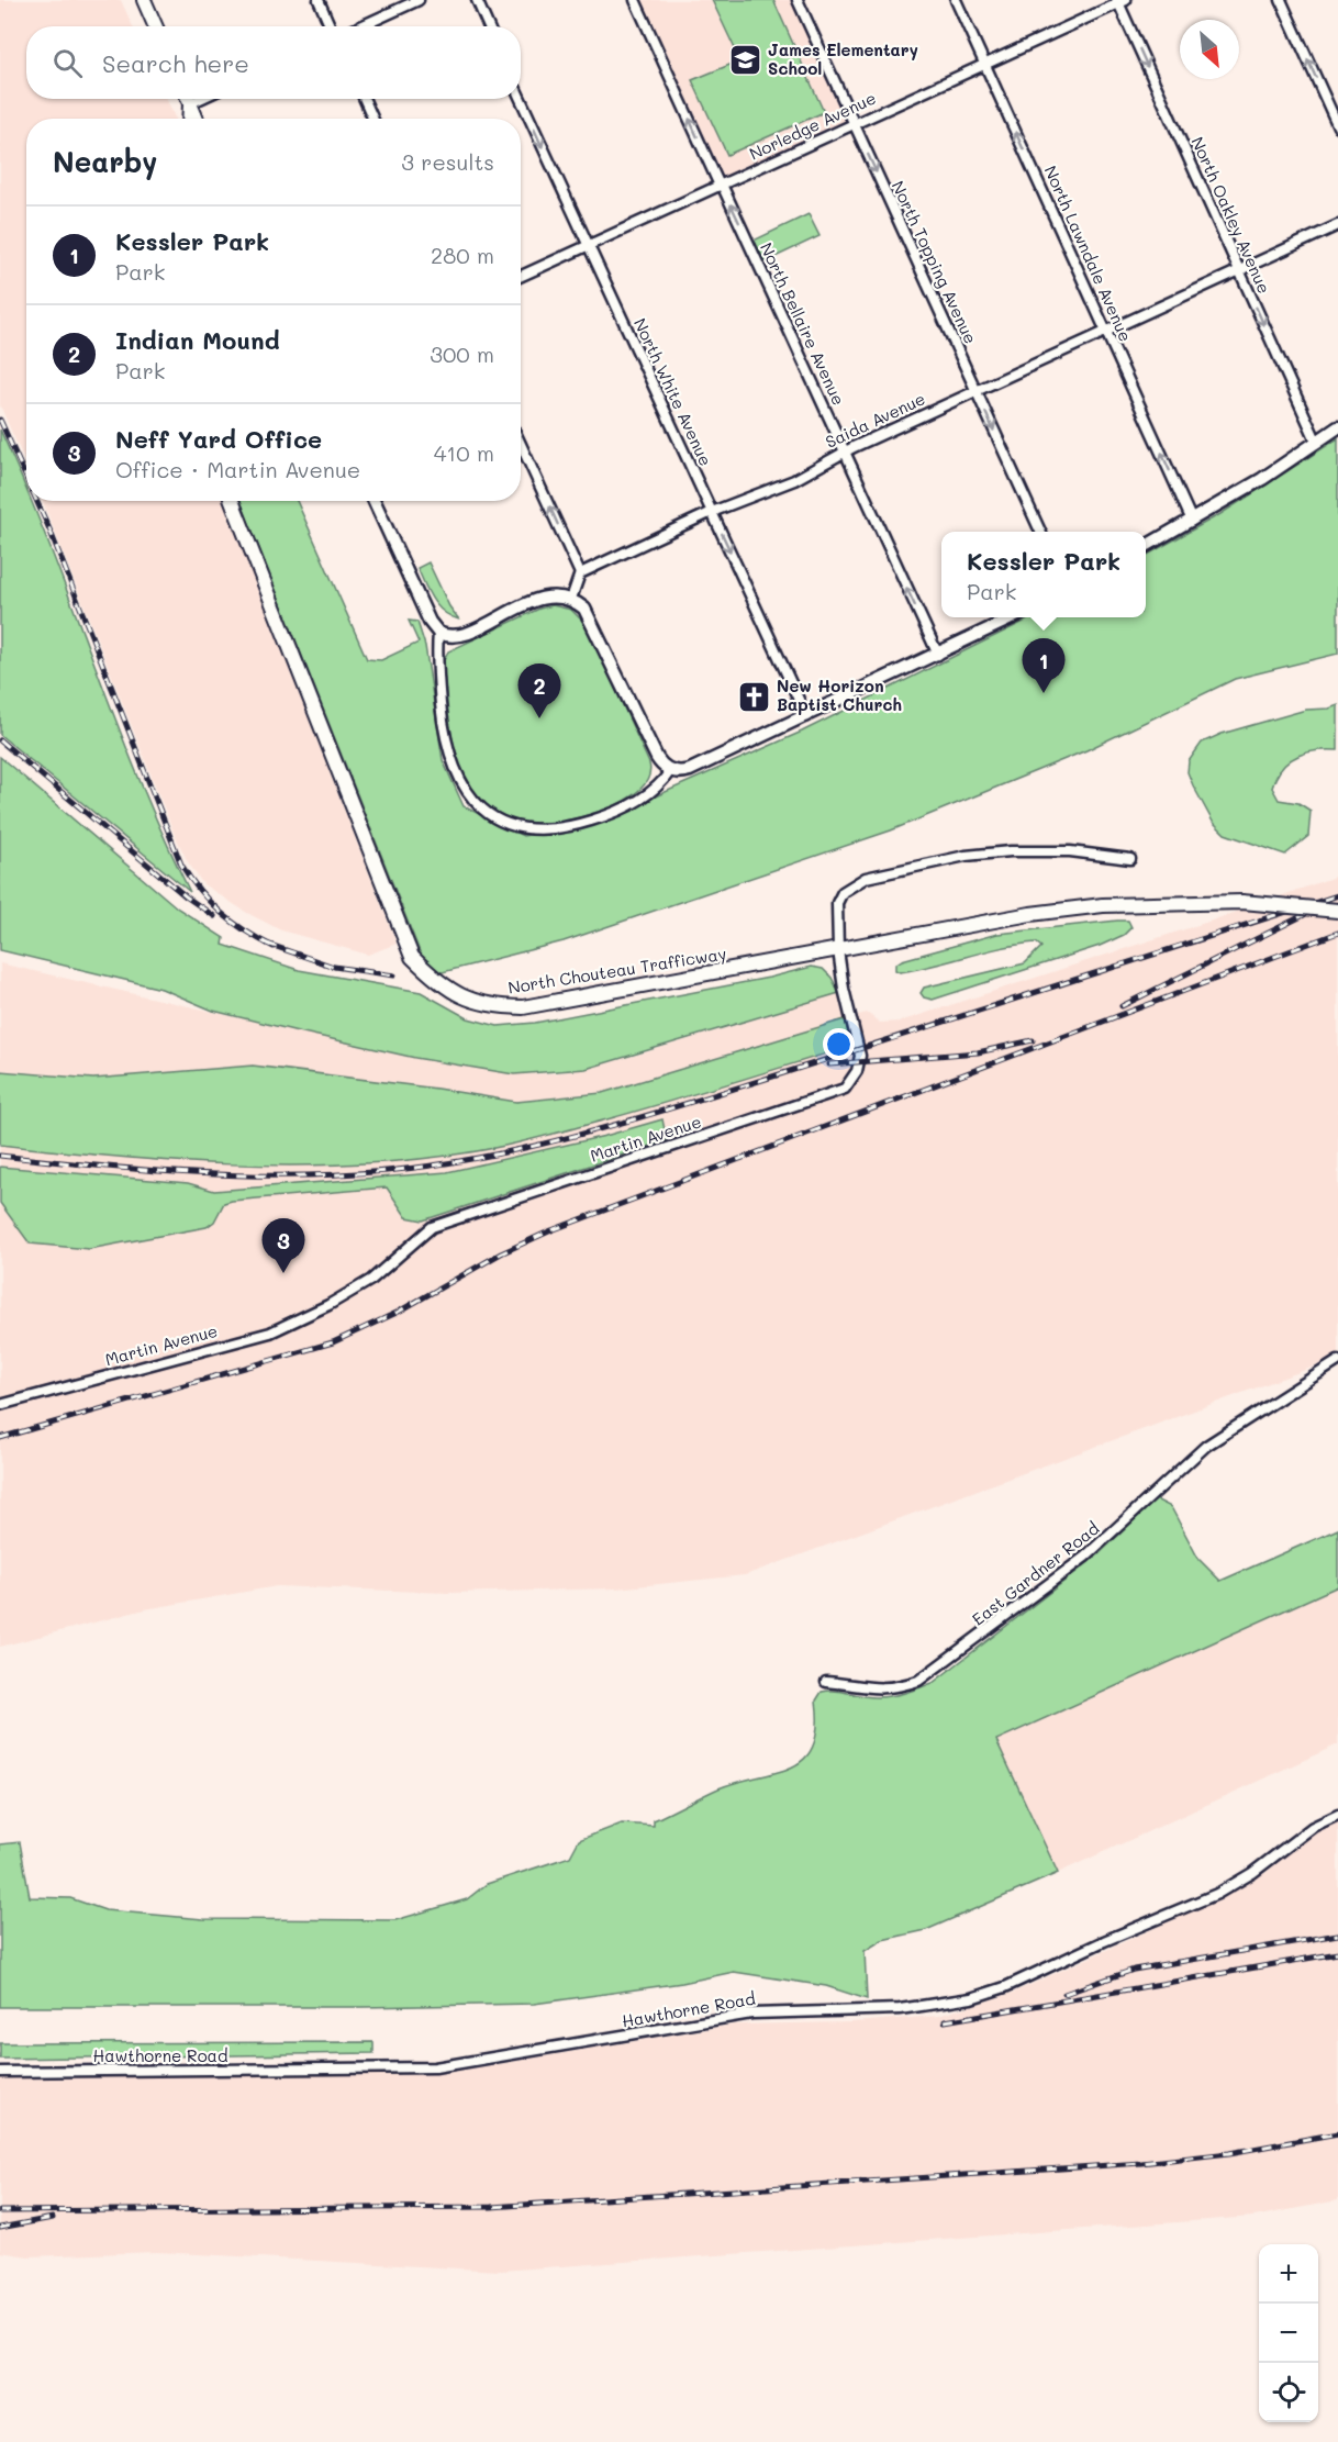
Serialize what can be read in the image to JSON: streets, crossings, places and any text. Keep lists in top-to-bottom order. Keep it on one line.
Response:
{"streets":{"main road":["North Chouteau Trafficway"],"street":["Norledge Avenue","North Oakley Avenue","North Lawndale Avenue","North Topping Avenue","North Bellaire Avenue","North White Avenue","Saida Avenue","Martin Avenue","East Gardner Road","Hawthorne Road"]},"crossings":[["Norledge Avenue","North Oakley Avenue"],["Norledge Avenue","North Lawndale Avenue"],["Norledge Avenue","North Topping Avenue"],["Norledge Avenue","North Bellaire Avenue"],["Norledge Avenue","North White Avenue"],["North Oakley Avenue","Saida Avenue"],["North Lawndale Avenue","Saida Avenue"],["North Topping Avenue","Saida Avenue"],["North Bellaire Avenue","Saida Avenue"],["North White Avenue","Saida Avenue"],["North Chouteau Trafficway","Martin Avenue"]],"one_way":["North Oakley Avenue","North Lawndale Avenue","North Topping Avenue","North Bellaire Avenue","North White Avenue"],"places":{"school or university":["James Elementary School"],"church":["New Horizon Baptist Church"]},"north":"bottom right","page":{"search":"Search here","heading":["Nearby","3 results"],"list":[{"mark":"1","name":"Kessler Park","note":"Park","value":"280 m"},{"mark":"2","name":"Indian Mound","note":"Park","value":"300 m"},{"mark":"3","name":"Neff Yard Office","note":"Office · Martin Avenue","value":"410 m"}],"popup":["Kessler Park","Park"],"pins":["1","2","3"],"map_buttons":["+","−"]}}
